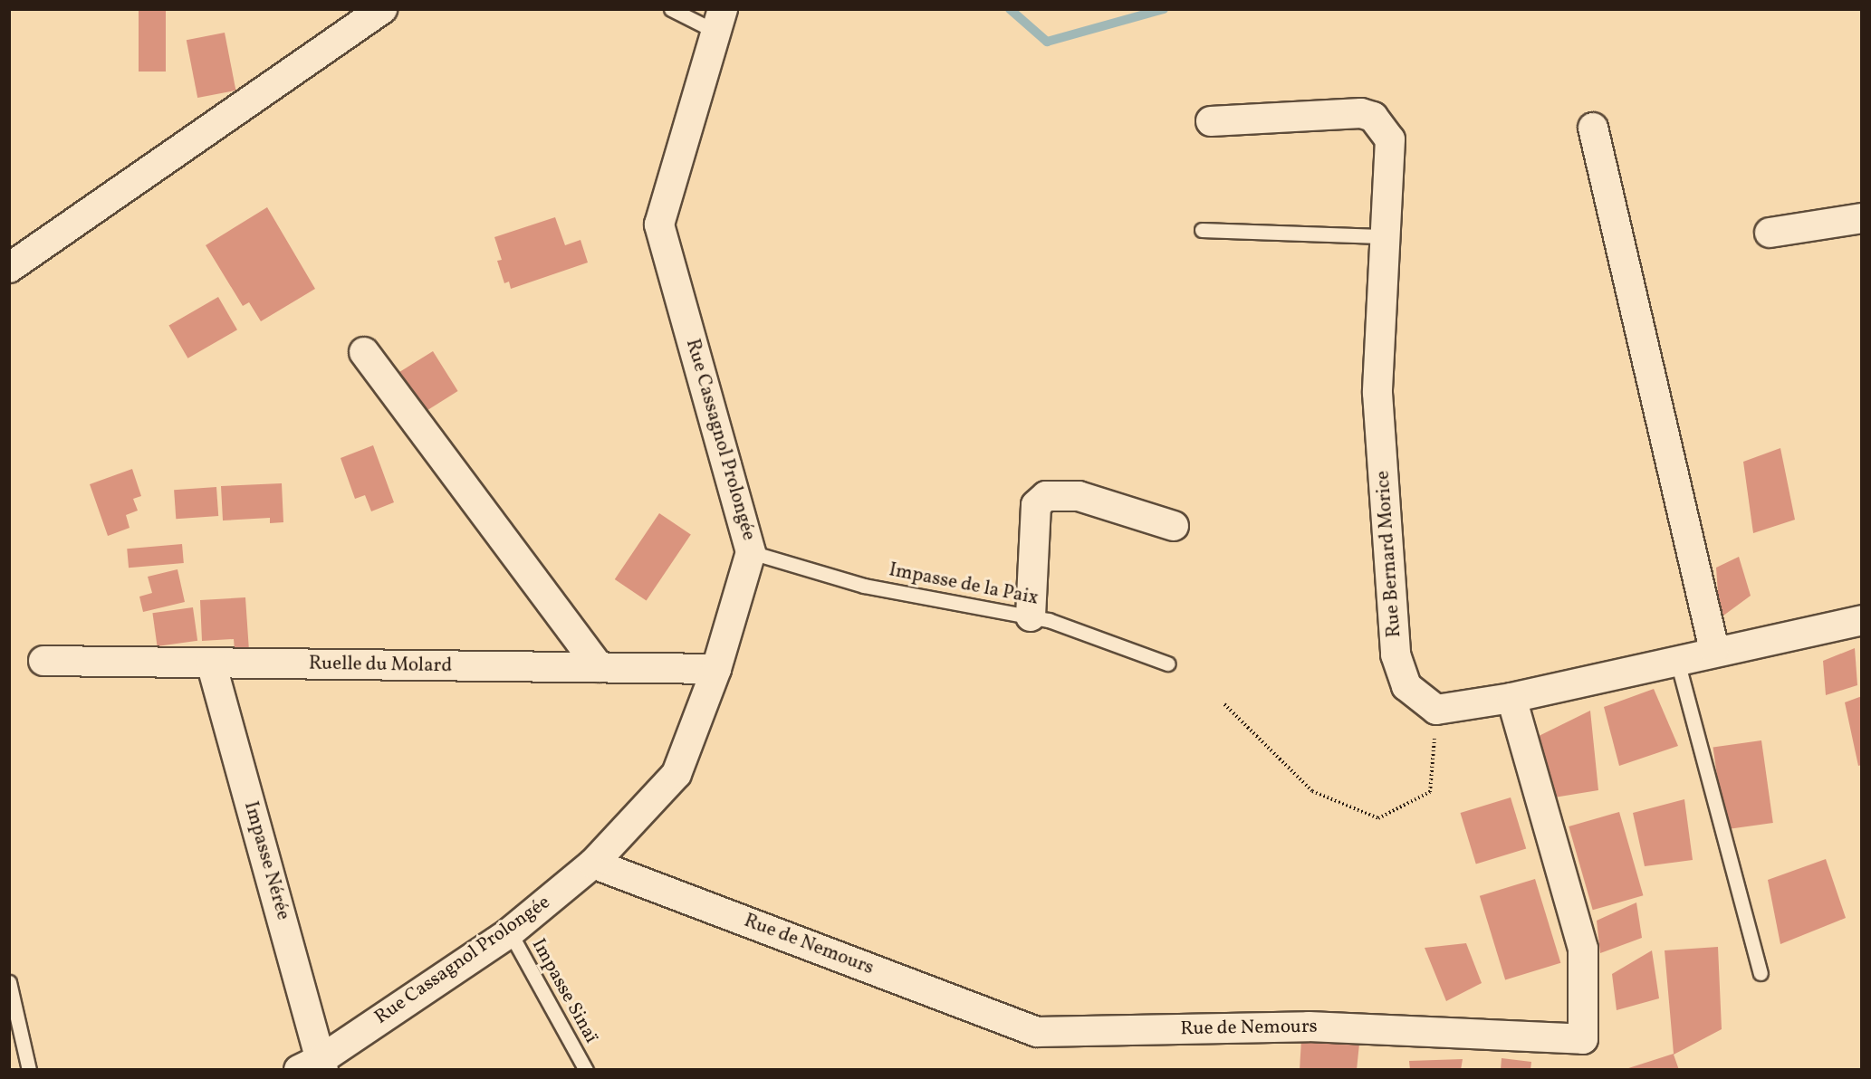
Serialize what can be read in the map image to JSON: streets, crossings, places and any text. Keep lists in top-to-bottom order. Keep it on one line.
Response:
{"streets":{"street":["Rue Cassagnol Prolongée","Rue Bernard Morice","Ruelle du Molard","Impasse Nérée","Rue de Nemours"],"lane":["Impasse de la Paix","Impasse Sinaï"]},"crossings":[["Rue Cassagnol Prolongée","Impasse de la Paix"],["Rue Cassagnol Prolongée","Ruelle du Molard"],["Rue Cassagnol Prolongée","Impasse Nérée"],["Rue Cassagnol Prolongée","Rue de Nemours"],["Rue Cassagnol Prolongée","Impasse Sinaï"],["Ruelle du Molard","Impasse Nérée"]]}
